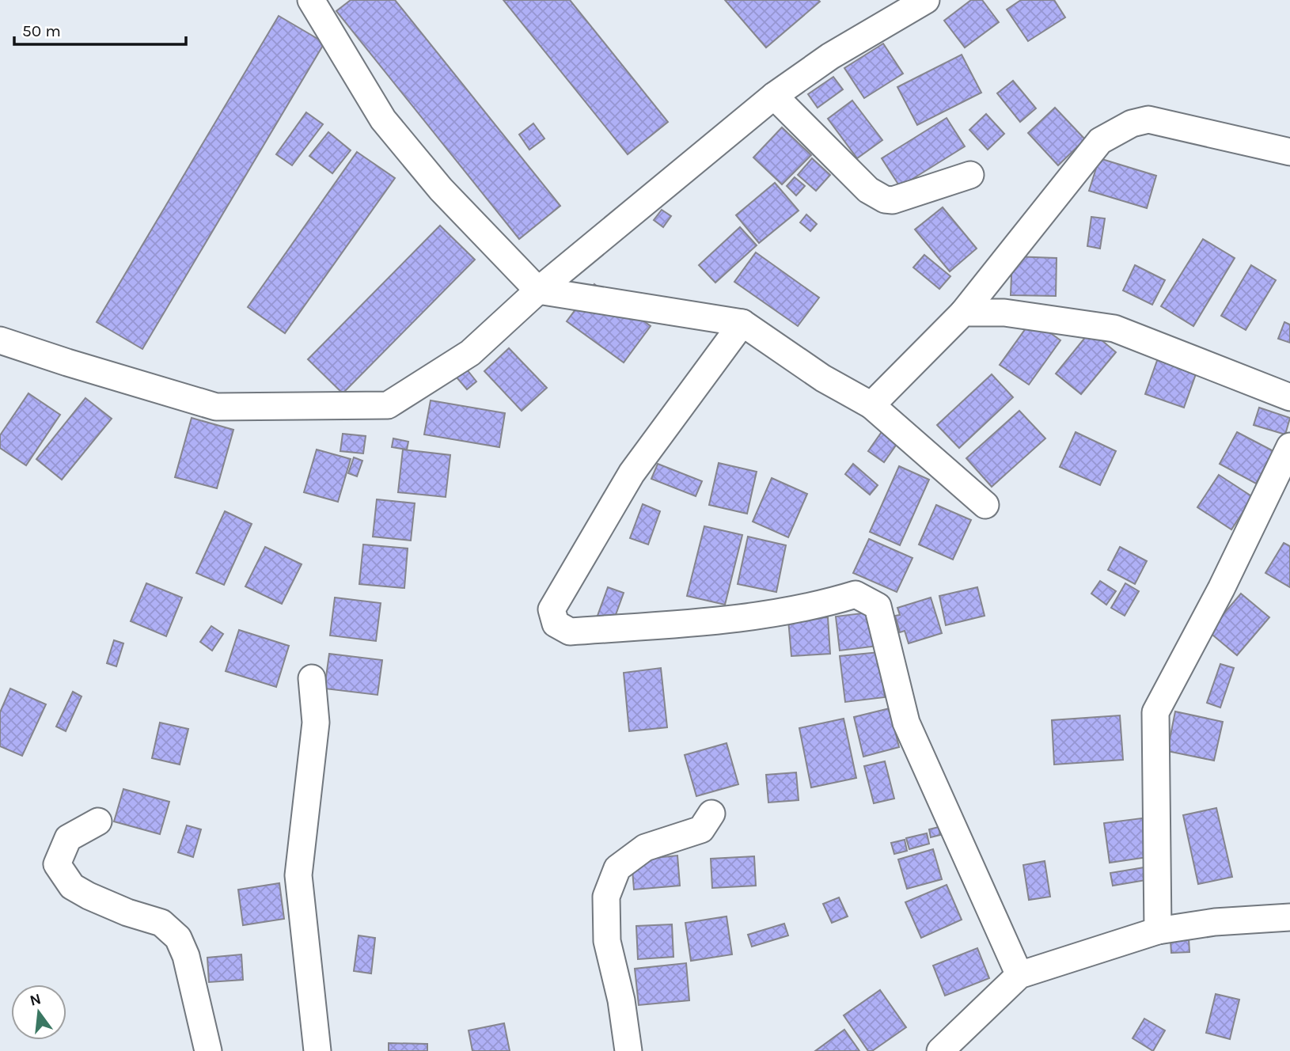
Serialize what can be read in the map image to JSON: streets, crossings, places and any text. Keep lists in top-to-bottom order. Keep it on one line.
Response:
{"scale_bar":"50 m","north":"top"}
